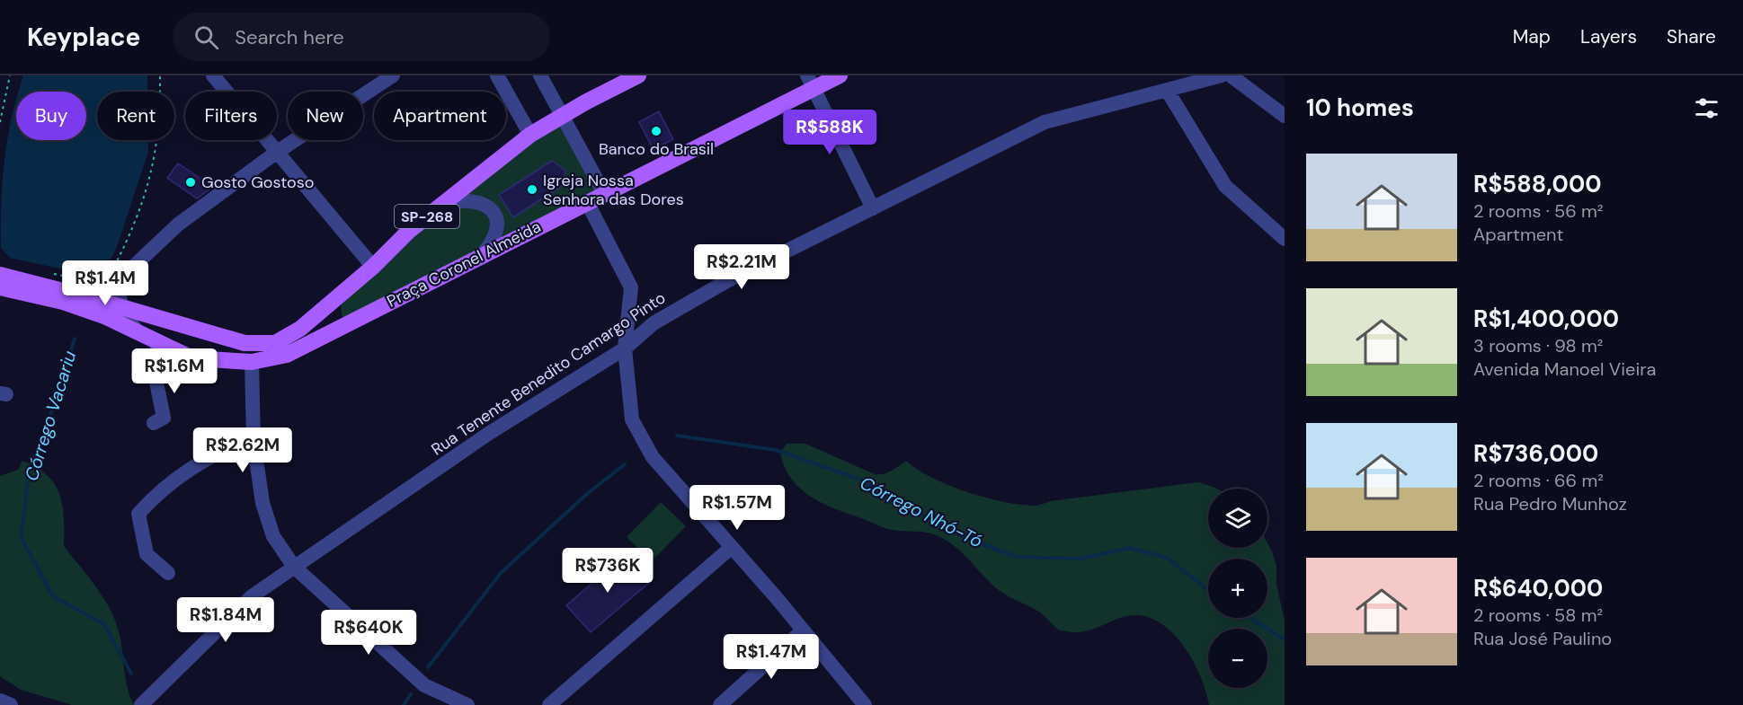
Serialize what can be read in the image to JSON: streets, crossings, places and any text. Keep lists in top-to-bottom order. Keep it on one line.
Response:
{"streets":{"main road":["SP-268","Praça Coronel Almeida"],"street":["Rua Tenente Benedito Camargo Pinto"]},"water":["Córrego Vacariu","Córrego Nhó-Tó"],"places":["Banco do Brasil","Gosto Gostoso","Igreja Nossa Senhora das Dores"],"page":{"header":"Keyplace","search":"Search here","nav":["Map","Layers","Share"],"heading":"10 homes","chip":["Buy","Rent","Filters","New","Apartment"],"price":["R$588K","R$2.21M","R$1.4M","R$1.6M","R$2.62M","R$1.57M","R$736K","R$1.84M","R$640K","R$1.47M"],"list":[{"name":"R$588,000","note":"2 rooms · 56 m² · Apartment"},{"name":"R$1,400,000","note":"3 rooms · 98 m² · Avenida Manoel Vieira"},{"name":"R$736,000","note":"2 rooms · 66 m² · Rua Pedro Munhoz"},{"name":"R$640,000","note":"2 rooms · 58 m² · Rua José Paulino"}],"map_buttons":["+","−"]}}
